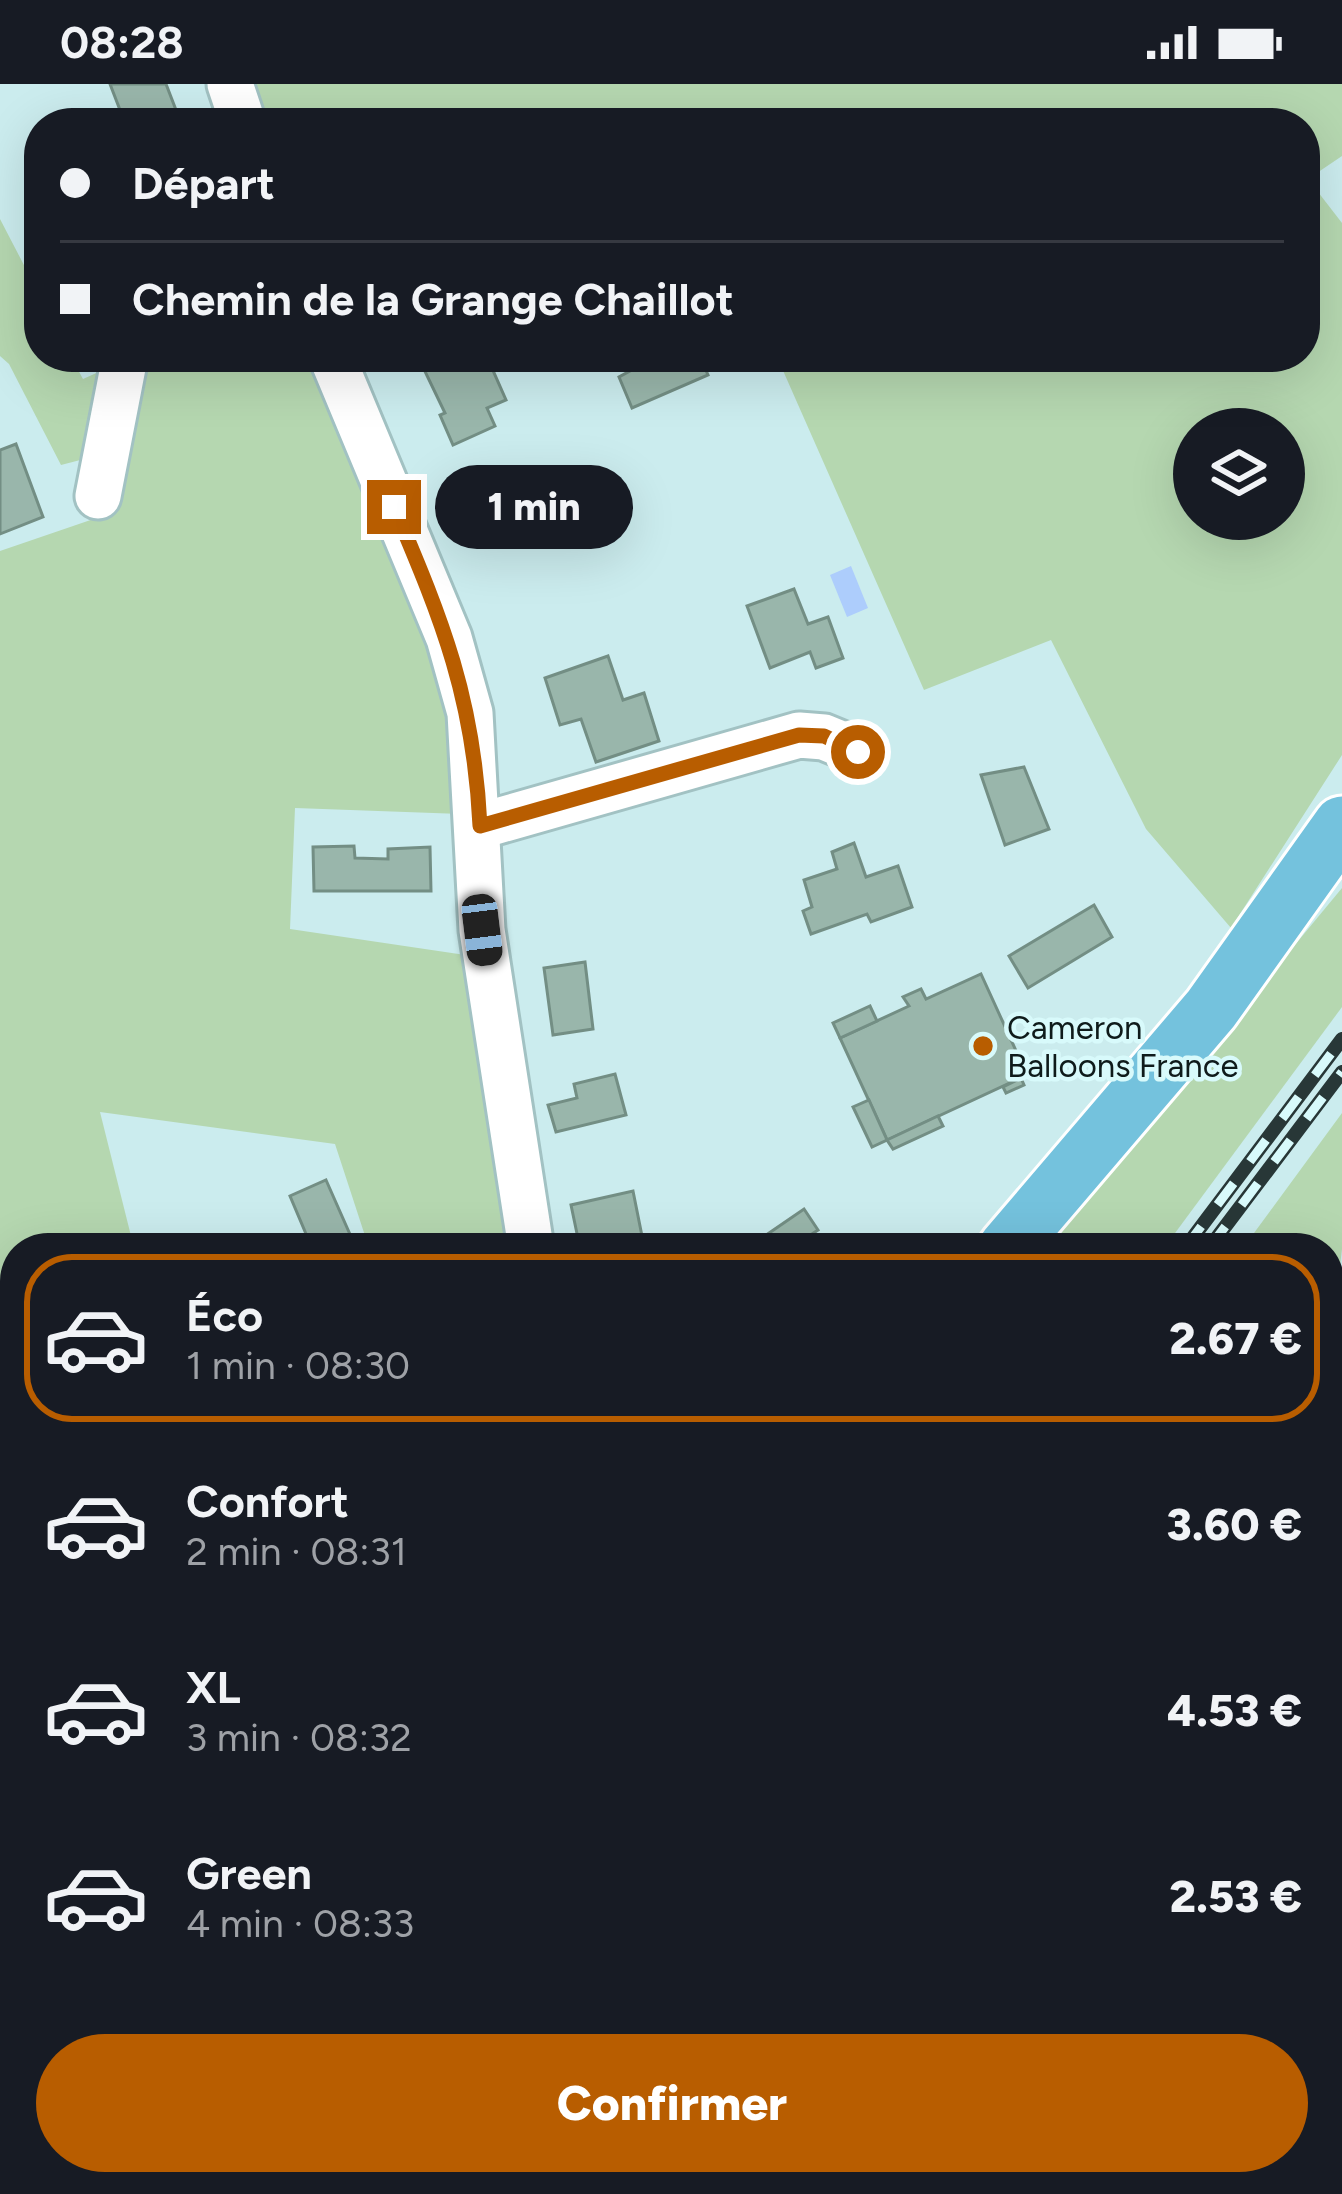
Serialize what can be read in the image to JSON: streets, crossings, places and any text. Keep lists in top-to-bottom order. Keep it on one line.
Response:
{"places":["Cameron Balloons France"],"page":{"status":"08:28","banner":["Départ","Chemin de la Grange Chaillot"],"bubble":"1 min","list":[{"name":"Éco","note":"1 min · 08:30","value":"2.67 €"},{"name":"Confort","note":"2 min · 08:31","value":"3.60 €"},{"name":"XL","note":"3 min · 08:32","value":"4.53 €"},{"name":"Green","note":"4 min · 08:33","value":"2.53 €"}],"buttons":"Confirmer"}}
